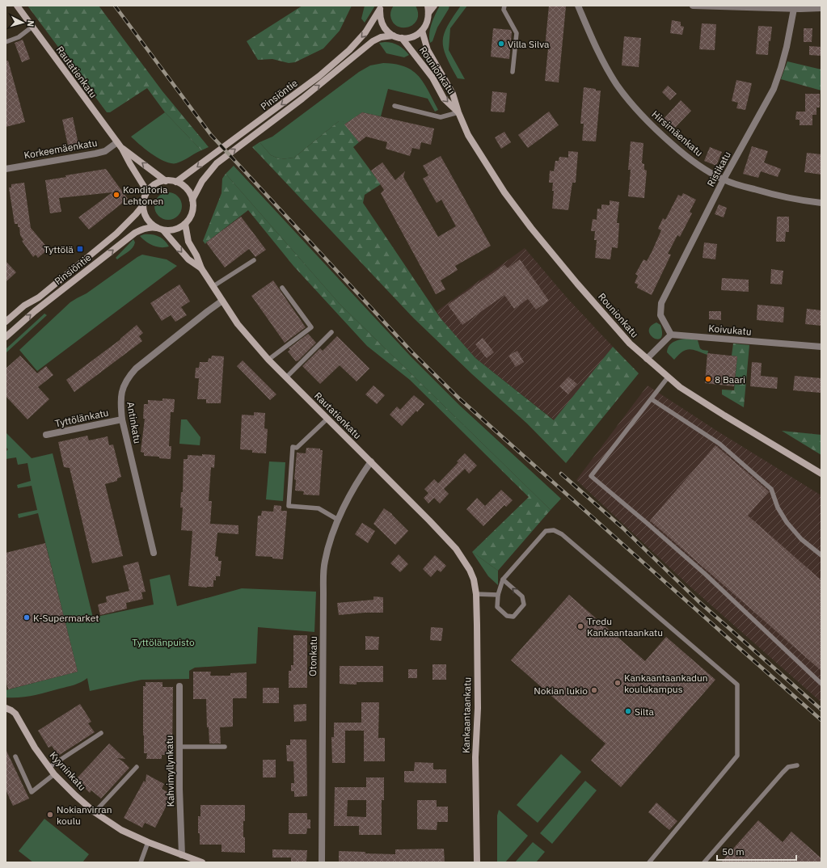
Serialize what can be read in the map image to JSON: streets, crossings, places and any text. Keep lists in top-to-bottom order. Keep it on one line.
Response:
{"streets":{"main road":["Rounionkatu","Rautatienkatu","Pinsiöntie","Kankaantaankatu","Kyyninkatu"],"street":["Hirsimäenkatu","Korkeemäenkatu","Ristikatu","Koivukatu","Tyttölänkatu","Antinkatu","Otonkatu","Kahvimyllynkatu"]},"crossings":[["Rautatienkatu","Pinsiöntie"],["Rautatienkatu","Korkeemäenkatu"],["Rautatienkatu","Antinkatu"],["Rautatienkatu","Otonkatu"],["Rautatienkatu","Kankaantaankatu"],["Hirsimäenkatu","Ristikatu"],["Ristikatu","Koivukatu"],["Tyttölänkatu","Antinkatu"],["Kyyninkatu","Kahvimyllynkatu"]],"parks":["Tyttölänpuisto"],"places":{"other":["Villa Silva","Konditoria Lehtonen","8 Baari","K-Supermarket","Tredu Kankaantaankatu","Kankaantaankadun koulukampus","Nokian lukio","Silta","Nokianvirran koulu"],"transit":["Tyttölä"]},"scale_bar":"50 m","north":"right"}
